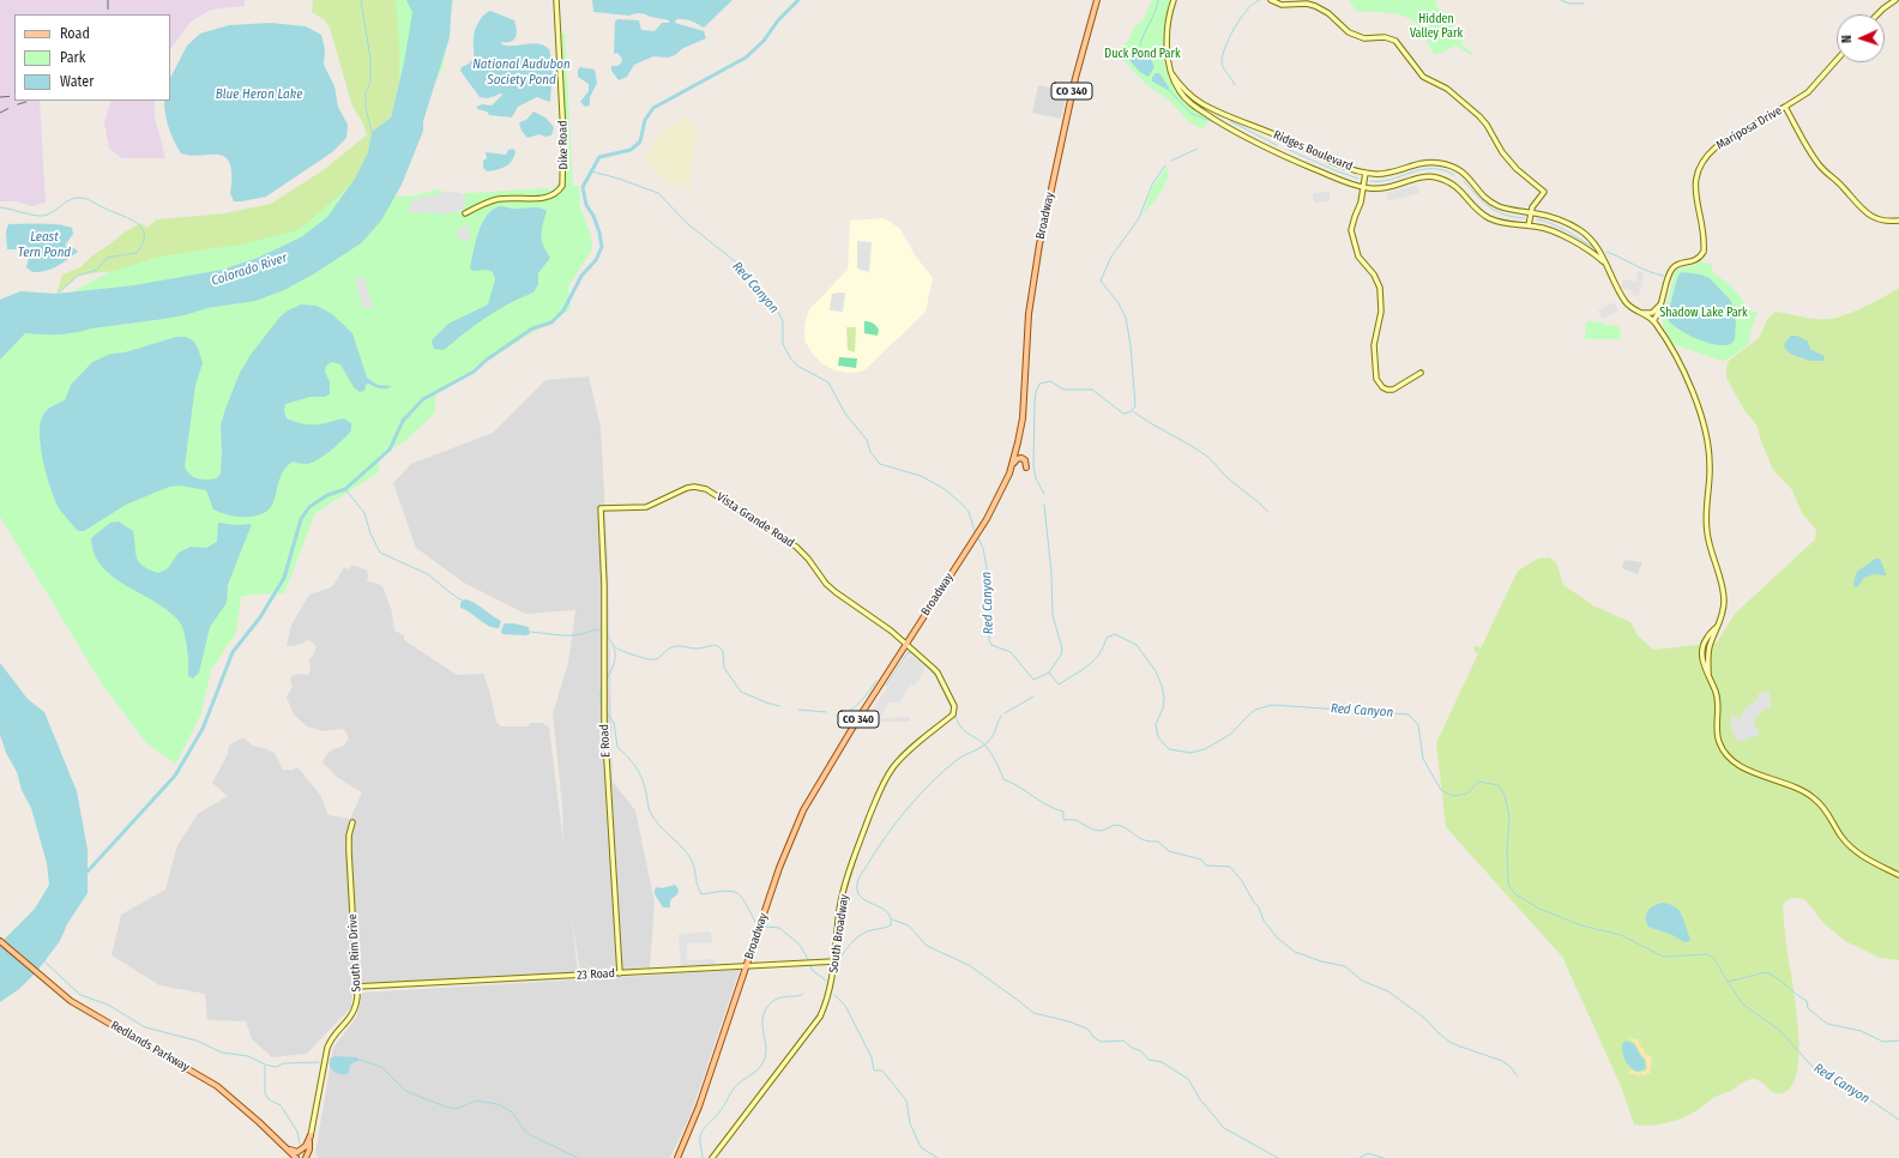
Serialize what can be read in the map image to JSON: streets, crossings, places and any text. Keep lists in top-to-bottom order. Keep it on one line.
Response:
{"streets":{"main road":["CO 340","Broadway","Redlands Parkway"],"street":["Mariposa Drive","Dike Road","Ridges Boulevard","Vista Grande Road","E Road","South Broadway","South Rim Drive","23 Road"]},"crossings":[["Broadway","Vista Grande Road"],["Broadway","23 Road"],["Vista Grande Road","E Road"],["Vista Grande Road","South Broadway"],["E Road","23 Road"],["South Broadway","23 Road"],["South Rim Drive","23 Road"]],"water":["National Audubon Society Pond","Blue Heron Lake","Least Tern Pond","Colorado River","Red Canyon"],"parks":["Hidden Valley Park","Duck Pond Park","Shadow Lake Park"],"legend":["Road","Park","Water"],"north":"left"}
